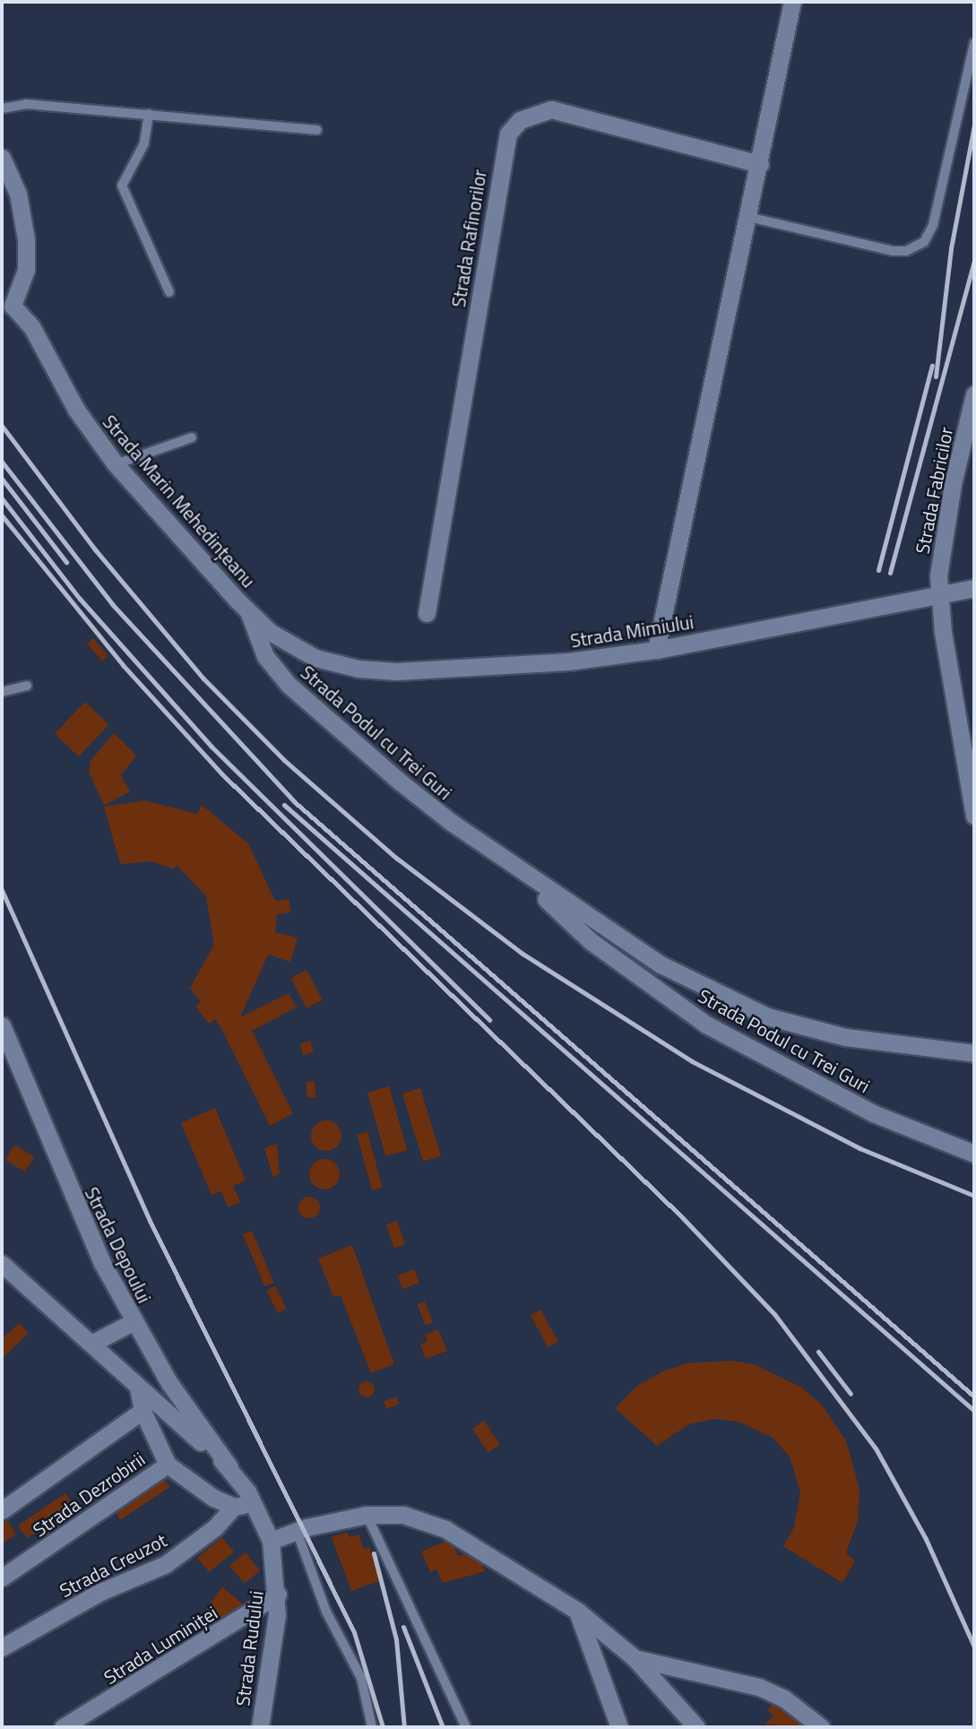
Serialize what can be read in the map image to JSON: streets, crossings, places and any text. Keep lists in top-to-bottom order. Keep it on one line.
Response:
{"streets":{"street":["Strada Rafinorilor","Strada Fabricilor","Strada Marin Mehedințeanu","Strada Mimiului","Strada Podul cu Trei Guri","Strada Depoului","Strada Dezrobirii","Strada Creuzot","Strada Luminiței","Strada Rudului"]},"crossings":[["Strada Fabricilor","Strada Mimiului"],["Strada Marin Mehedințeanu","Strada Mimiului"],["Strada Marin Mehedințeanu","Strada Podul cu Trei Guri"],["Strada Depoului","Strada Rudului"],["Strada Luminiței","Strada Rudului"]]}
